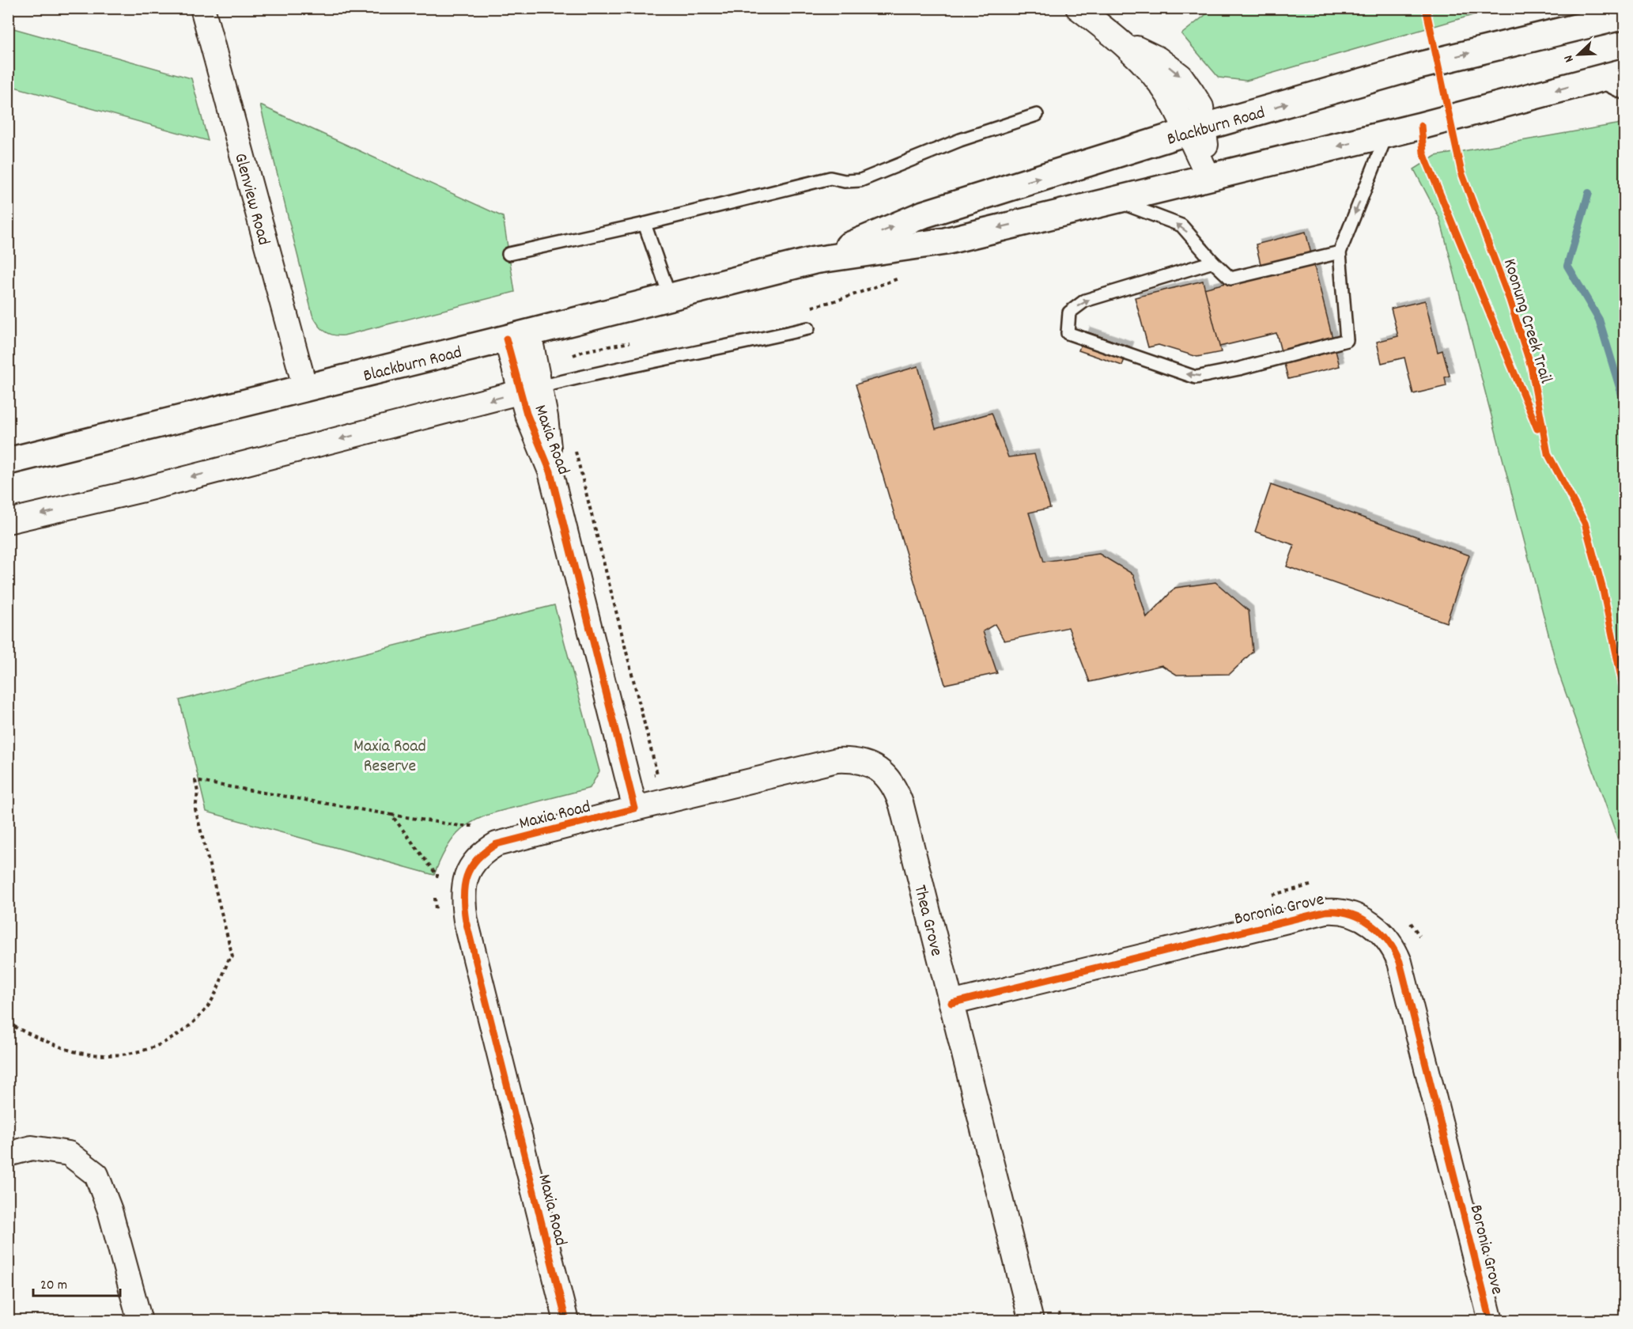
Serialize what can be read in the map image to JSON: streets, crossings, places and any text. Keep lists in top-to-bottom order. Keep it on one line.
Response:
{"streets":{"main road":["Blackburn Road"],"street":["Glenview Road","Maxia Road","Boronia Grove","Thea Grove"],"cycle path":["Koonung Creek Trail"]},"crossings":[["Blackburn Road","Glenview Road"],["Blackburn Road","Maxia Road"],["Maxia Road","Thea Grove"],["Boronia Grove","Thea Grove"]],"parks":["Maxia Road Reserve"],"scale_bar":"20 m","north":"bottom left"}
